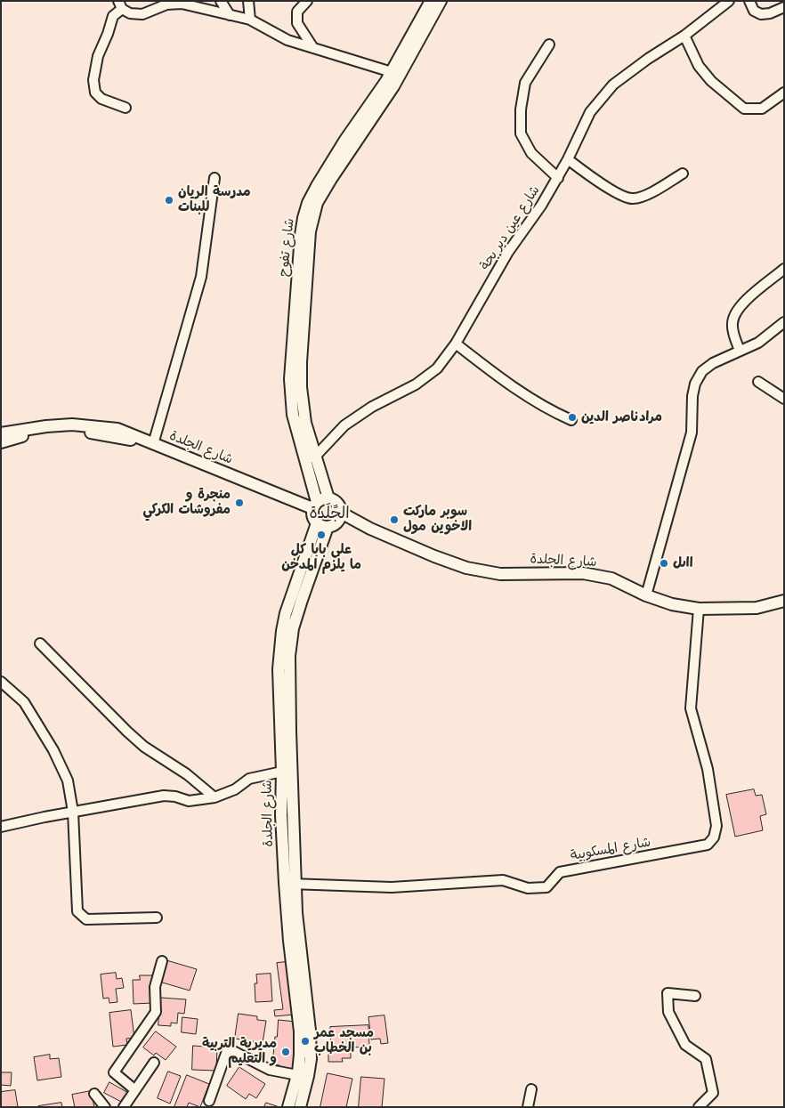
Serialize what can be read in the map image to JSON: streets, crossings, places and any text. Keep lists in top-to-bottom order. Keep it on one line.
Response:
{"streets":{"street":["شارع عين دير بحة","شارع تفوح","شارع الجلدة","شارع المسكوبية"]},"crossings":[["شارع عين دير بحة","شارع تفوح"],["شارع الجلدة","شارع المسكوبية"]],"districts":["الجًلَدة"],"places":["مدرسة الريان للبنات","مرادناصر الدين","منجرة و مفروشات الكركي","سوبر ماركت الاخوين مول","علي بابا كل ما يلزم المدخن","ااىل","مسجد عمر بن الخطاب","مديرية التربية و التعليم"]}
